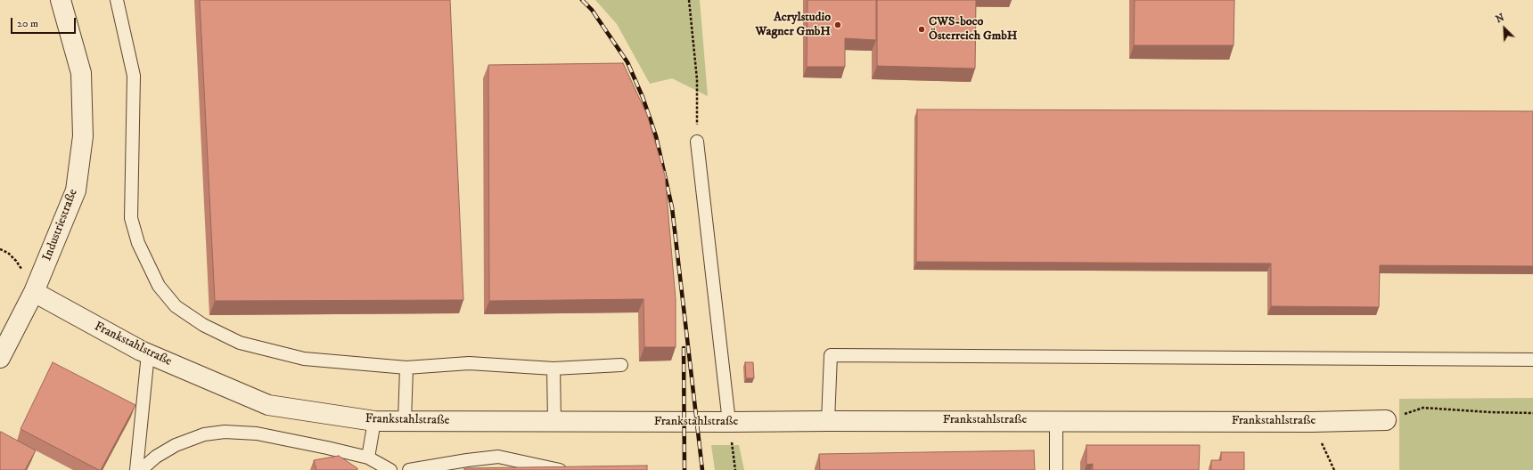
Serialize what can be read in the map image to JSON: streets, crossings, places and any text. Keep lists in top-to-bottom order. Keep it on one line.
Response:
{"streets":{"street":["Industriestraße","Frankstahlstraße"]},"crossings":[["Industriestraße","Frankstahlstraße"]],"places":["Acrylstudio Wagner GmbH","CWS-boco Österreich GmbH"],"scale_bar":"20 m","north":"top left"}
